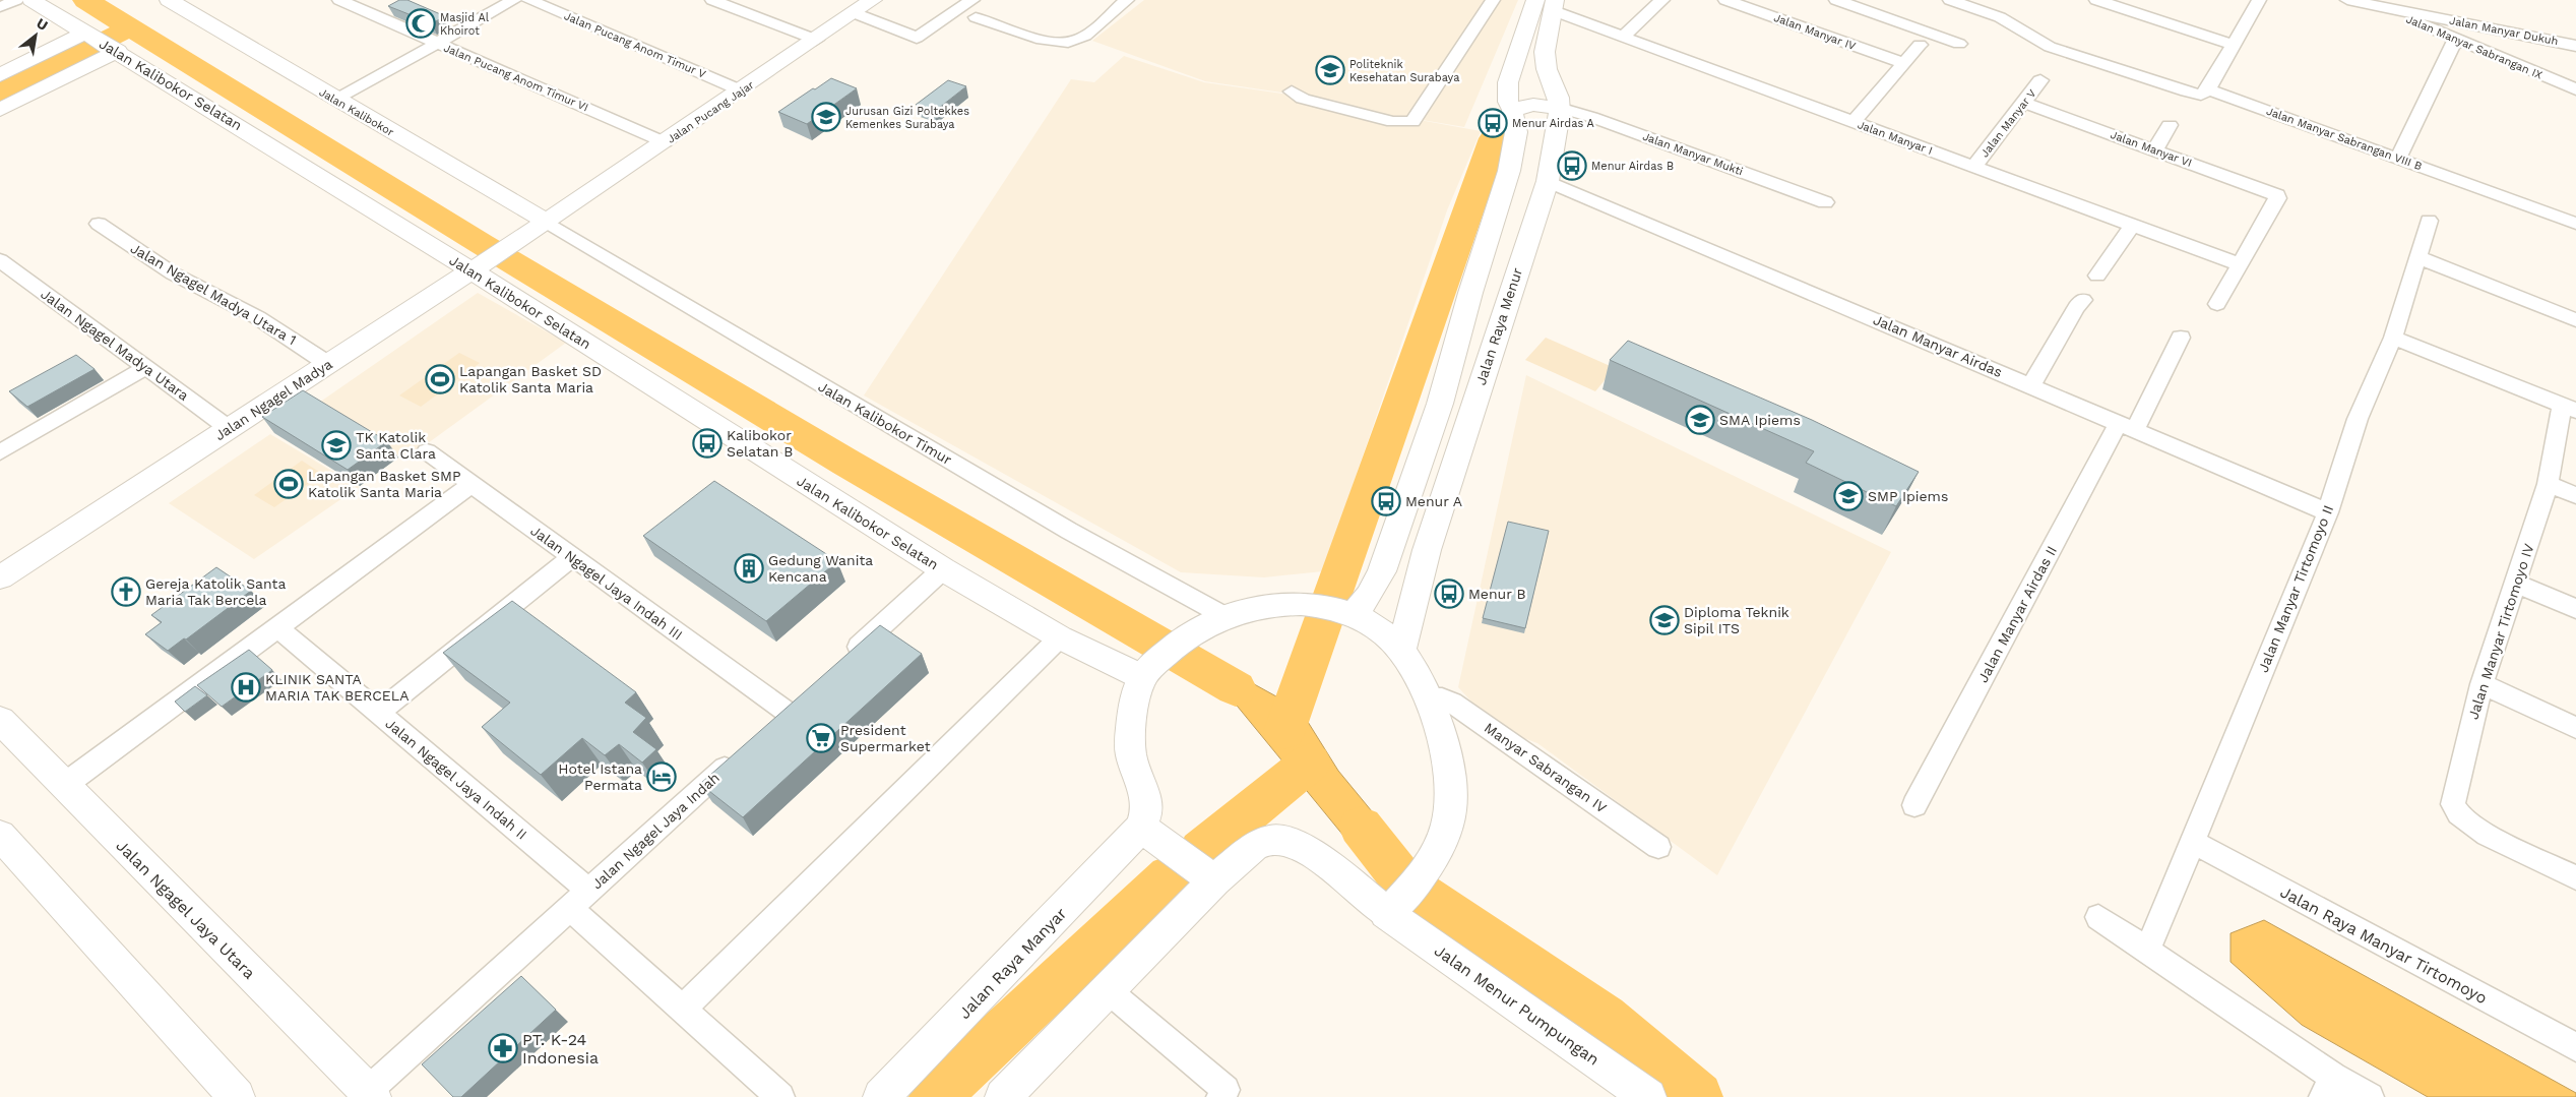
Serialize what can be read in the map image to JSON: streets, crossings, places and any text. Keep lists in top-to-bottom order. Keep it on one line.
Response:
{"streets":{"street":["Jalan Manyar Dukuh","Jalan Manyar IV","Jalan Pucang Anom Timur V","Jalan Manyar Sabrangan IX","Jalan Pucang Anom Timur VI","Jalan Kalibokor Selatan","Jalan Kalibokor","Jalan Pucang Jajar","Jalan Manyar V","Jalan Manyar I","Jalan Manyar Sabrangan VIII B","Jalan Manyar VI","Jalan Manyar Mukti","Jalan Ngagel Madya Utara 1","Jalan Raya Menur","Jalan Ngagel Madya Utara","Jalan Manyar Airdas","Jalan Ngagel Madya","Jalan Kalibokor Timur","Jalan Ngagel Jaya Indah III","Jalan Manyar Tirtomoyo II","Jalan Manyar Airdas II","Jalan Manyar Tirtomoyo IV","Manyar Sabrangan IV","Jalan Ngagel Jaya Indah II","Jalan Ngagel Jaya Indah","Jalan Ngagel Jaya Utara","Jalan Raya Manyar Tirtomoyo","Jalan Raya Manyar","Jalan Menur Pumpungan"]},"crossings":[["Jalan Manyar Dukuh","Jalan Manyar Sabrangan IX"],["Jalan Pucang Anom Timur V","Jalan Pucang Jajar"],["Jalan Pucang Anom Timur VI","Jalan Pucang Jajar"],["Jalan Kalibokor Selatan","Jalan Ngagel Madya"],["Jalan Kalibokor","Jalan Pucang Jajar"],["Jalan Kalibokor","Jalan Ngagel Madya"],["Jalan Kalibokor","Jalan Kalibokor Timur"],["Jalan Pucang Jajar","Jalan Ngagel Madya"],["Jalan Pucang Jajar","Jalan Kalibokor Timur"],["Jalan Manyar V","Jalan Manyar I"],["Jalan Manyar V","Jalan Manyar VI"],["Jalan Manyar I","Jalan Manyar VI"],["Jalan Manyar I","Jalan Raya Menur"],["Jalan Manyar Mukti","Jalan Raya Menur"],["Jalan Ngagel Madya Utara 1","Jalan Ngagel Madya"],["Jalan Raya Menur","Jalan Manyar Airdas"],["Jalan Ngagel Madya Utara","Jalan Ngagel Madya"],["Jalan Manyar Airdas","Jalan Manyar Tirtomoyo II"],["Jalan Manyar Airdas","Jalan Manyar Airdas II"],["Jalan Ngagel Madya","Jalan Kalibokor Timur"],["Jalan Manyar Tirtomoyo II","Jalan Raya Manyar Tirtomoyo"],["Jalan Ngagel Jaya Indah II","Jalan Ngagel Jaya Indah"],["Jalan Ngagel Jaya Indah","Jalan Ngagel Jaya Utara"]],"places":{"mosque":["Masjid Al Khoirot"],"school or university":["Politeknik Kesehatan Surabaya","Jurusan Gizi Poltekkes Kemenkes Surabaya","SMA Ipiems","TK Katolik Santa Clara","SMP Ipiems","Diploma Teknik Sipil ITS"],"bus stop":["Menur Airdas A","Menur Airdas B","Kalibokor Selatan B","Menur A","Menur B"],"sports":["Lapangan Basket SD Katolik Santa Maria","Lapangan Basket SMP Katolik Santa Maria"],"building":["Gedung Wanita Kencana"],"church":["Gereja Katolik Santa Maria Tak Bercela"],"hospital":["KLINIK SANTA MARIA TAK BERCELA"],"supermarket":["President Supermarket"],"hotel":["Hotel Istana Permata"],"pharmacy":["PT. K-24 Indonesia"]},"north":"top right"}
